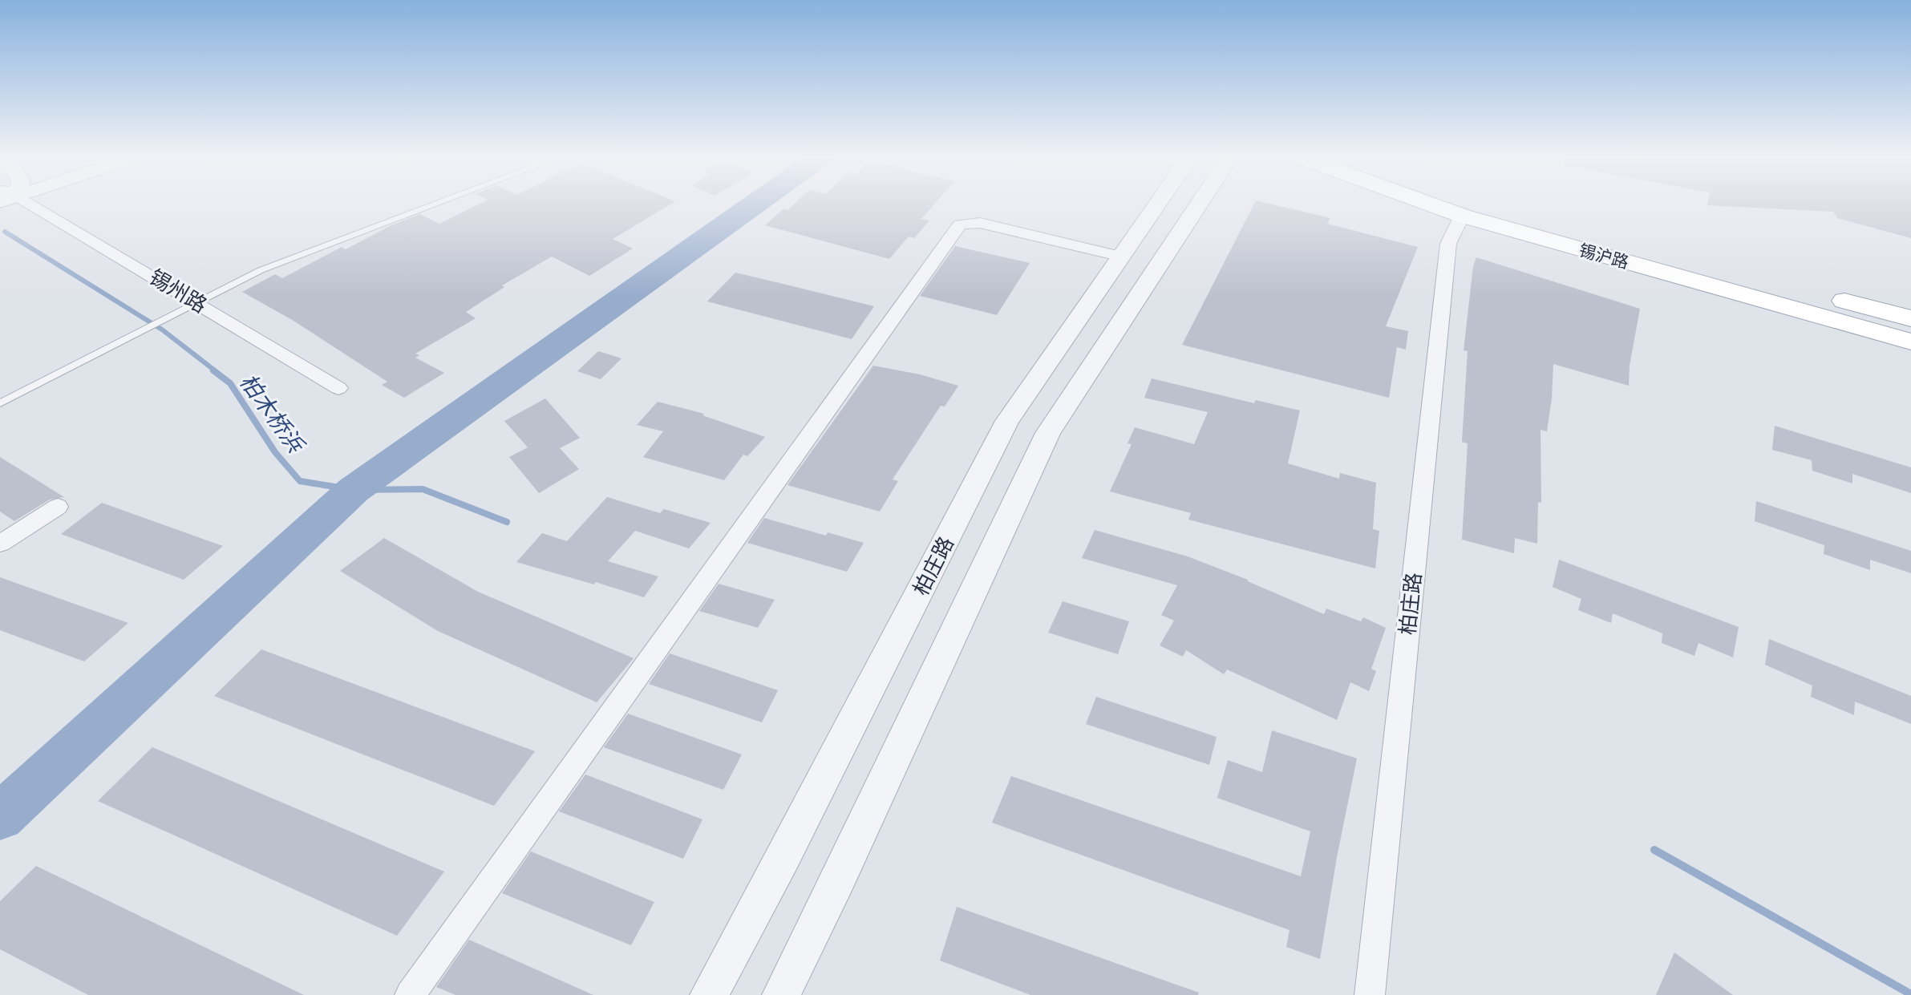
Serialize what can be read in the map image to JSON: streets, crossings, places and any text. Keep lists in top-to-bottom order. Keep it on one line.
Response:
{"streets":{"main road":["锡沪路"],"street":["锡州路","柏庄路"]},"crossings":[["锡沪路","柏庄路"]],"water":["柏木桥浜"]}
